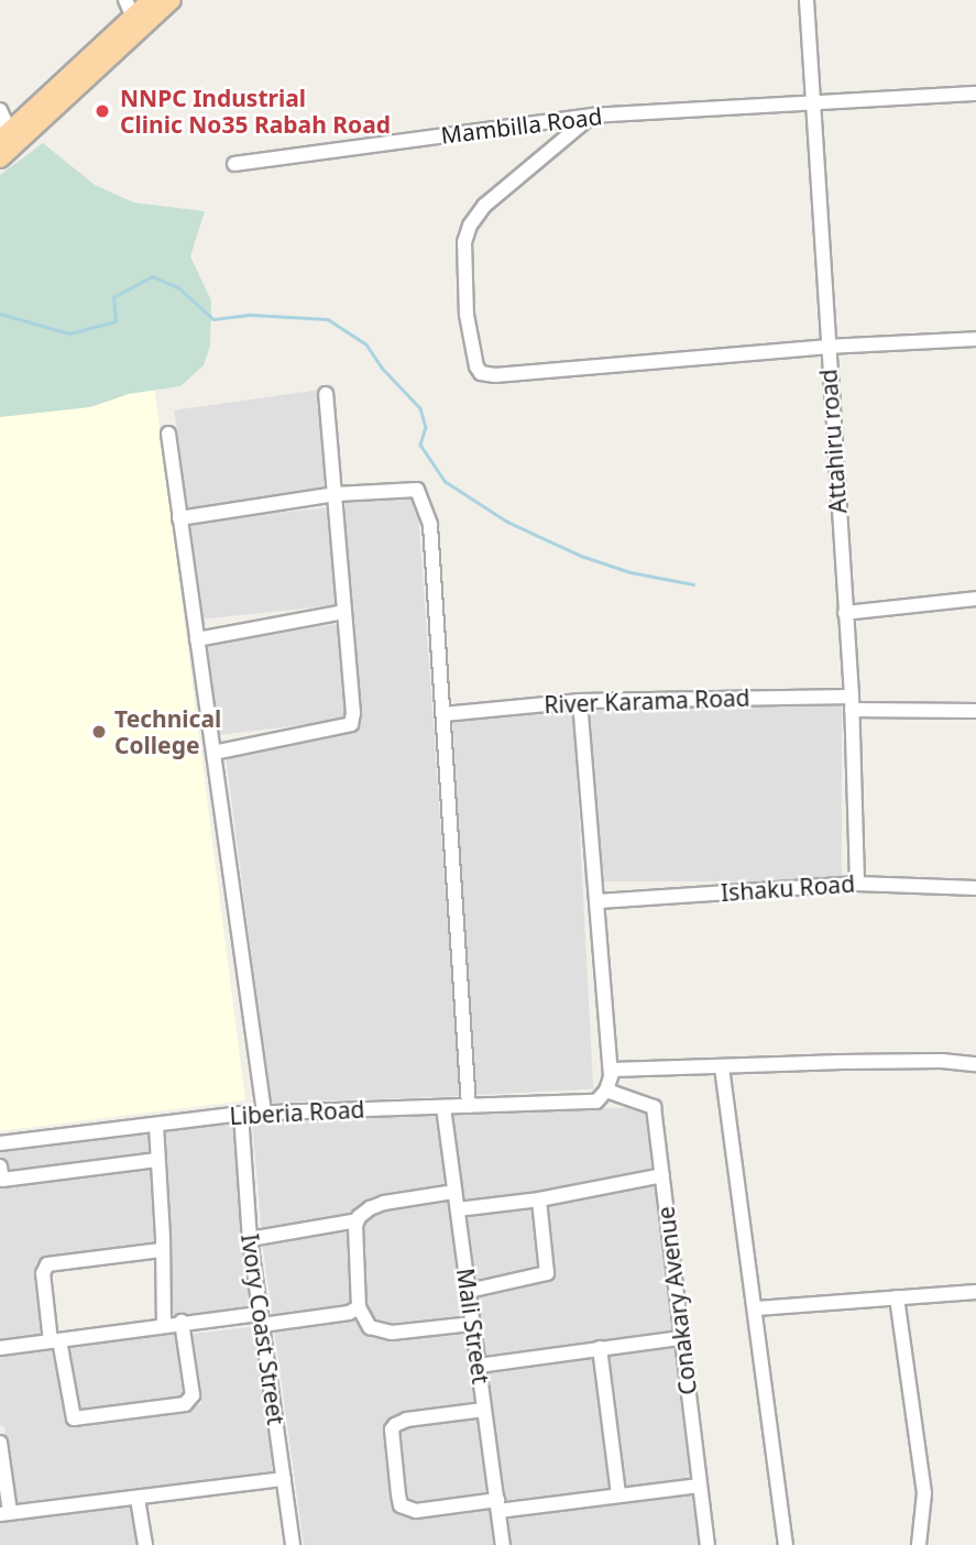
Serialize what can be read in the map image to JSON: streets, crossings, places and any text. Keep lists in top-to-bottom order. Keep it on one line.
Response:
{"streets":{"street":["Mambilla Road","Attahiru road","River Karama Road","Ishaku Road","Liberia Road","Conakary Avenue","Mali Street","Ivory Coast Street"]},"crossings":[["Mambilla Road","Attahiru road"],["Attahiru road","River Karama Road"],["Attahiru road","Ishaku Road"],["Liberia Road","Conakary Avenue"],["Liberia Road","Mali Street"],["Liberia Road","Ivory Coast Street"]],"places":["NNPC Industrial Clinic No35 Rabah Road","Technical College"]}
